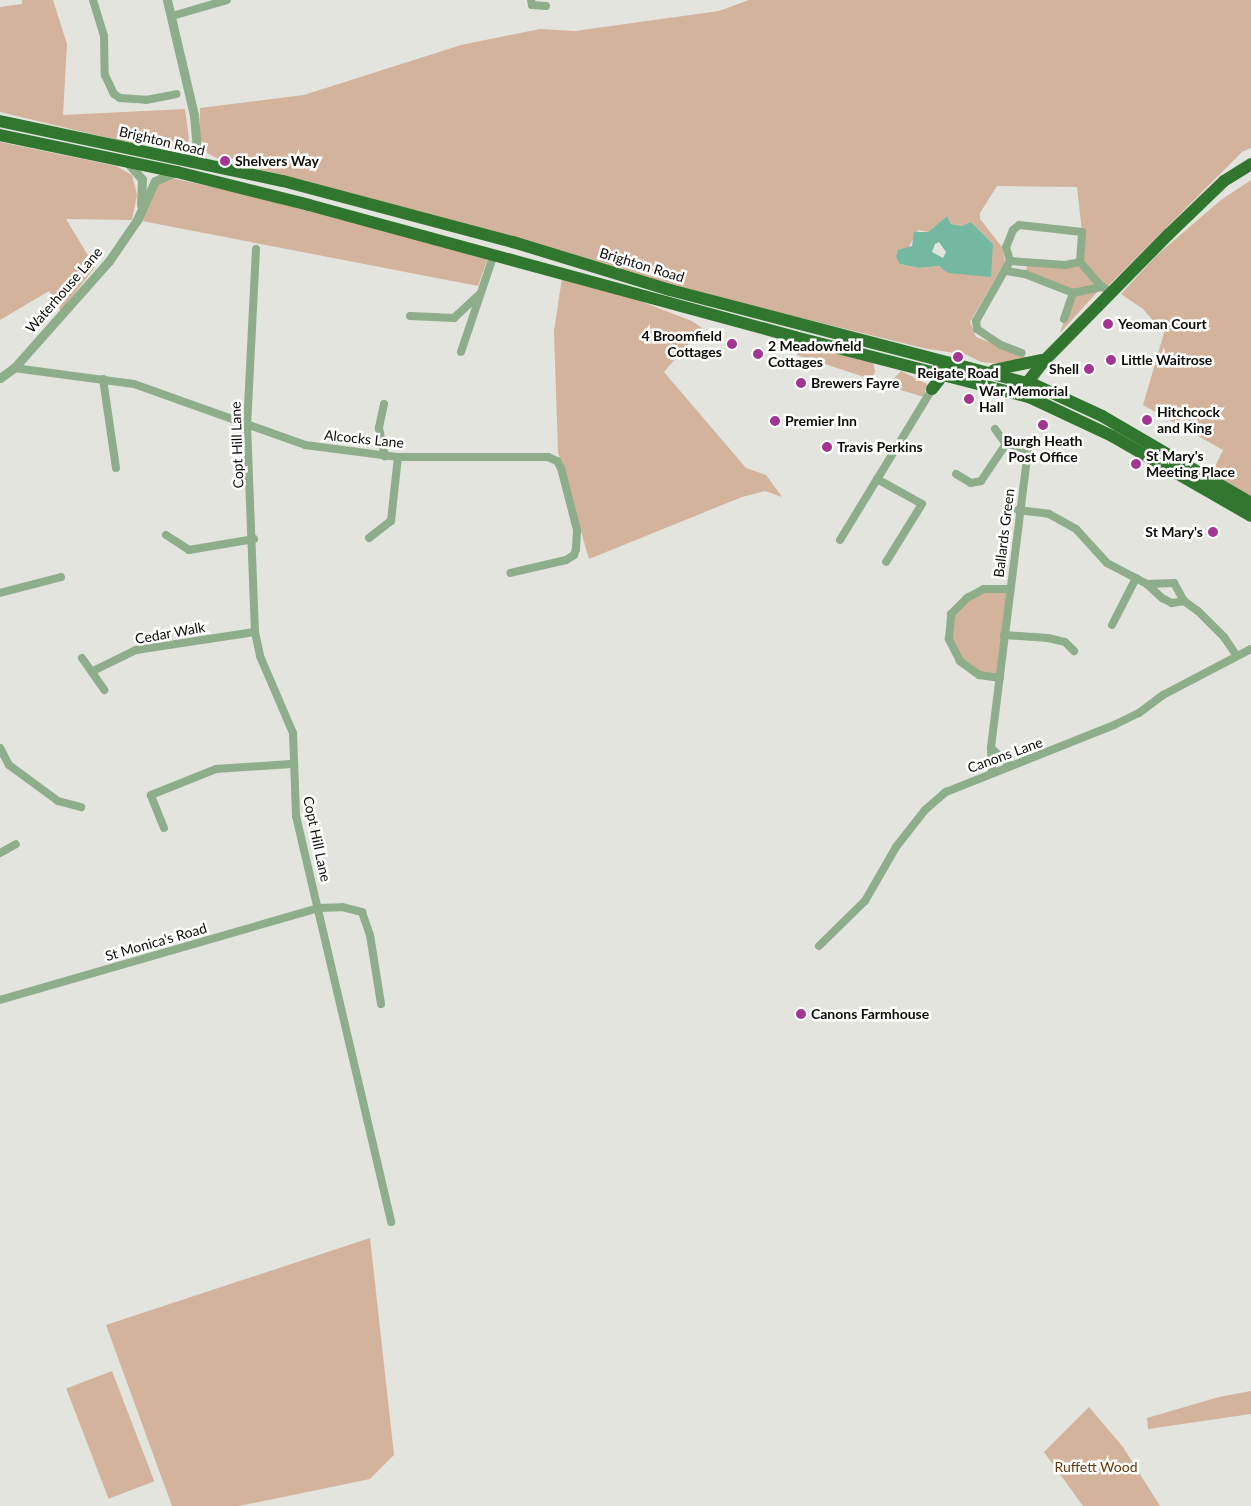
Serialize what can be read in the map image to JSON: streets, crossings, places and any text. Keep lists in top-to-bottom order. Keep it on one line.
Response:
{"streets":{"highway":["Brighton Road"],"street":["Waterhouse Lane","Alcocks Lane","Copt Hill Lane","Ballards Green","Cedar Walk","Canons Lane","St Monica's Road"]},"crossings":[["Brighton Road","Waterhouse Lane"],["Waterhouse Lane","Alcocks Lane"],["Alcocks Lane","Copt Hill Lane"],["Copt Hill Lane","Cedar Walk"],["Copt Hill Lane","St Monica's Road"],["Ballards Green","Canons Lane"]],"parks":["Ruffett Wood"],"places":["Shelvers Way","Yeoman Court","4 Broomfield Cottages","2 Meadowfield Cottages","Reigate Road","Little Waitrose","Shell","Brewers Fayre","War Memorial Hall","Hitchcock and King","Premier Inn","Burgh Heath Post Office","Travis Perkins","St Mary's Meeting Place","St Mary's","Canons Farmhouse"]}
